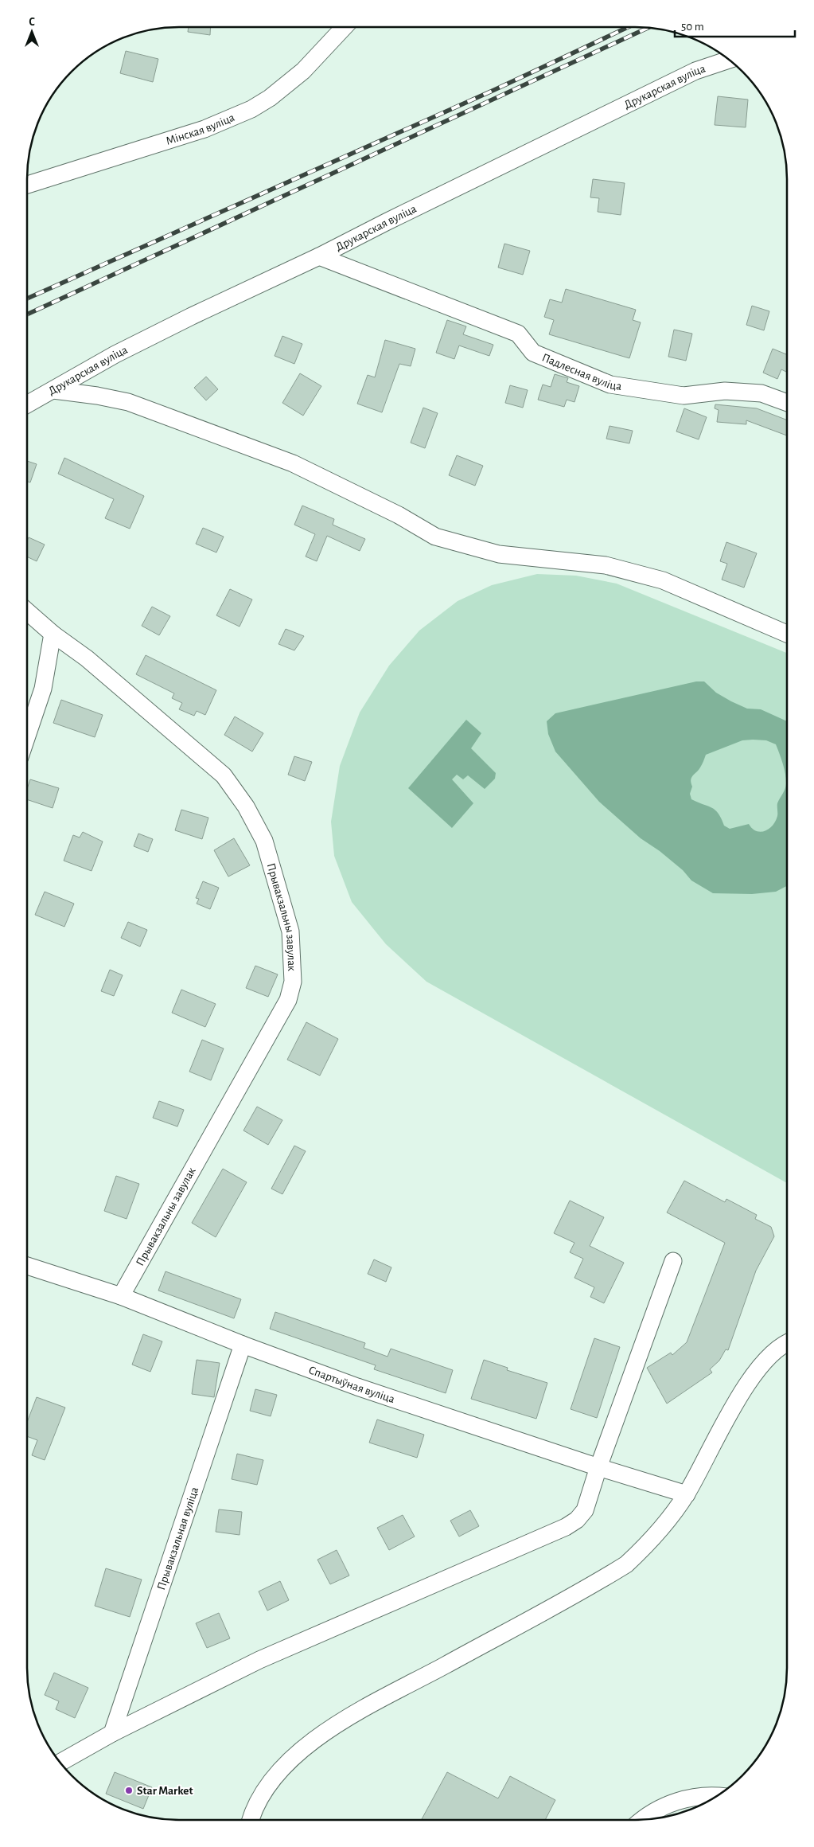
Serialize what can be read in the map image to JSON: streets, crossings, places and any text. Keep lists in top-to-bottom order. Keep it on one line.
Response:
{"streets":{"street":["Друкарская вуліца","Мінская вуліца","Падлесная вуліца","Прывакзальны завулак","Спартыўная вуліца","Прывакзальная вуліца"]},"crossings":[["Друкарская вуліца","Падлесная вуліца"],["Прывакзальны завулак","Спартыўная вуліца"],["Спартыўная вуліца","Прывакзальная вуліца"]],"places":["Star Market"],"scale_bar":"50 m","north":"top"}
